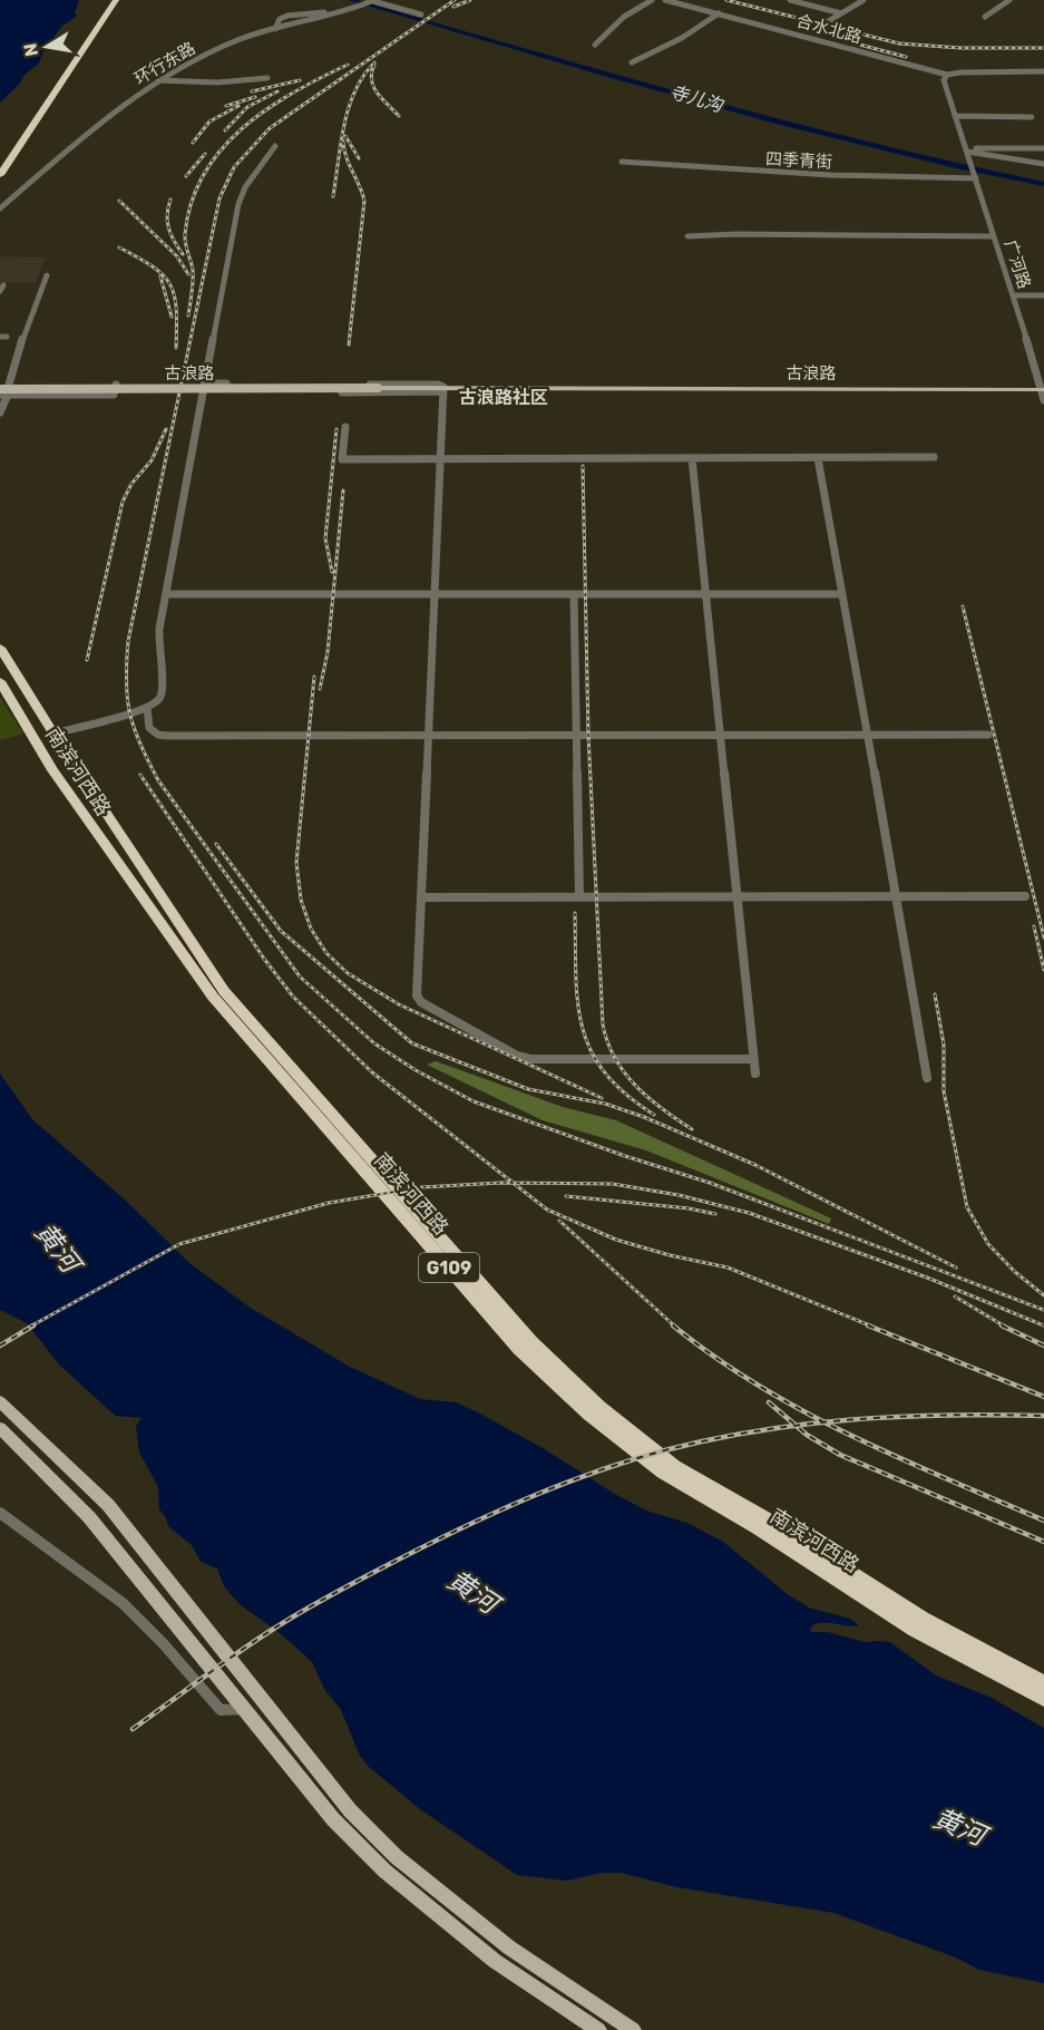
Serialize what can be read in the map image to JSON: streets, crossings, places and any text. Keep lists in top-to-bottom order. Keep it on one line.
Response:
{"streets":{"highway":["南滨河西路","G109"],"main road":["古浪路"],"street":["合水北路","环行东路","四季青街","广河路"]},"crossings":[["四季青街","广河路"],["广河路","古浪路"],["南滨河西路","G109"]],"districts":["古浪路社区"],"water":["寺儿沟","黄河"],"north":"left"}
